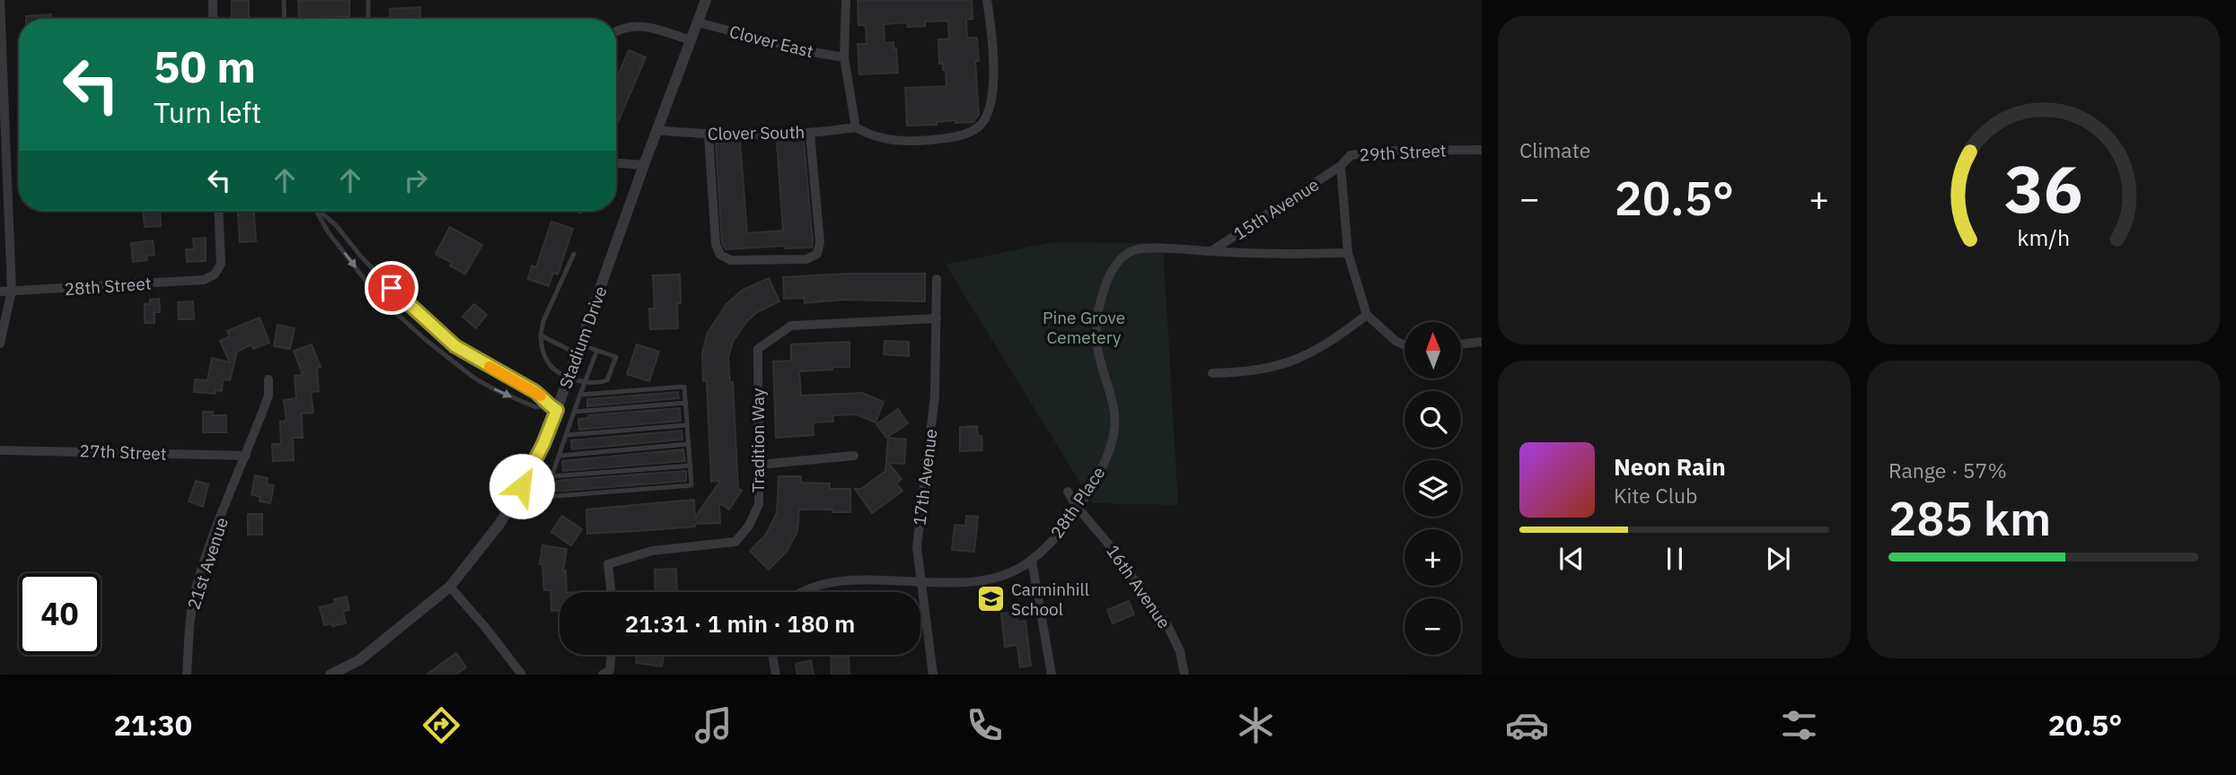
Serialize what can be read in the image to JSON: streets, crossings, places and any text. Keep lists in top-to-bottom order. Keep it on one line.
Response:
{"streets":{"street":["Clover East","Clover South","29th Street","15th Avenue","28th Street","Stadium Drive","Tradition Way","27th Street","17th Avenue","28th Place","21st Avenue","16th Avenue"]},"crossings":[["Clover East","Stadium Drive"],["Clover South","Stadium Drive"],["29th Street","15th Avenue"],["29th Street","28th Place"],["15th Avenue","28th Place"],["Tradition Way","17th Avenue"],["27th Street","21st Avenue"],["17th Avenue","28th Place"],["28th Place","16th Avenue"]],"parks":["Pine Grove Cemetery"],"places":{"school or university":["Carminhill School"]},"north":"top","page":{"tile":["Climate",["Range · 57%","285 km"]],"turn":["50 m","Turn left"],"heat":["−","20.5°","+"],"map_buttons":["+","−"],"song":["Neon Rain","Kite Club"],"limit":"40","trip":"21:31 · 1 min · 180 m","tabs":["21:30","20.5°"],"gauge":["36","km/h"]}}
